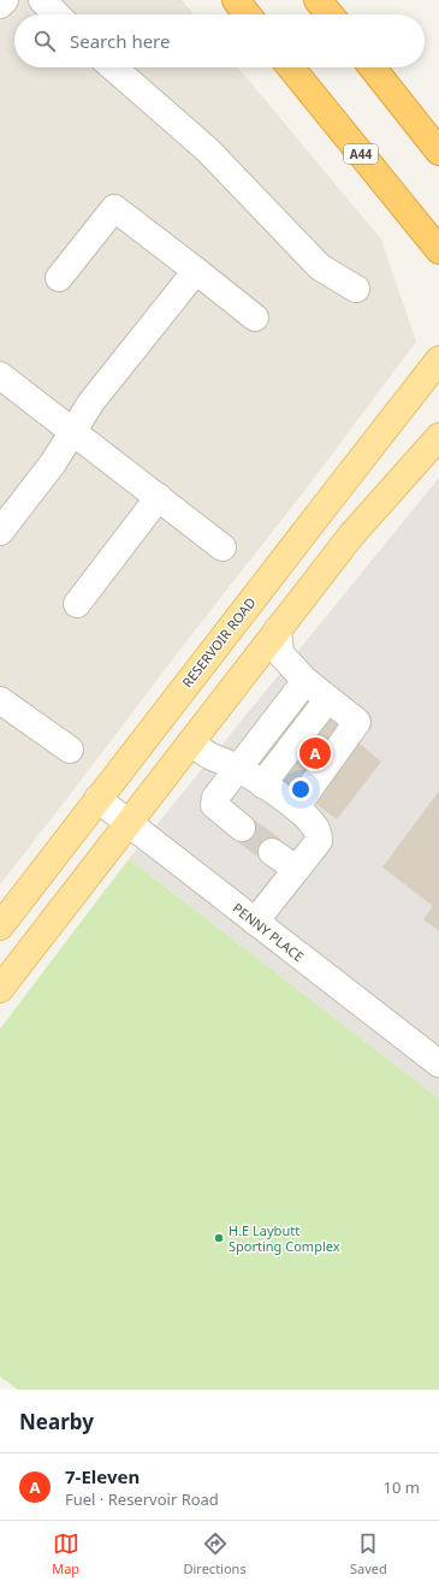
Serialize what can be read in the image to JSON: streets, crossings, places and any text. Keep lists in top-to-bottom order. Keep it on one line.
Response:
{"streets":{"highway":["A44"],"main road":["RESERVOIR ROAD"],"street":["PENNY PLACE"]},"crossings":[["RESERVOIR ROAD","PENNY PLACE"]],"places":["H.E Laybutt Sporting Complex"],"page":{"search":"Search here","pins":"A","heading":"Nearby","list":[{"mark":"A","name":"7-Eleven","note":"Fuel · Reservoir Road","value":"10 m"}],"nav":["Map","Directions","Saved"]}}
